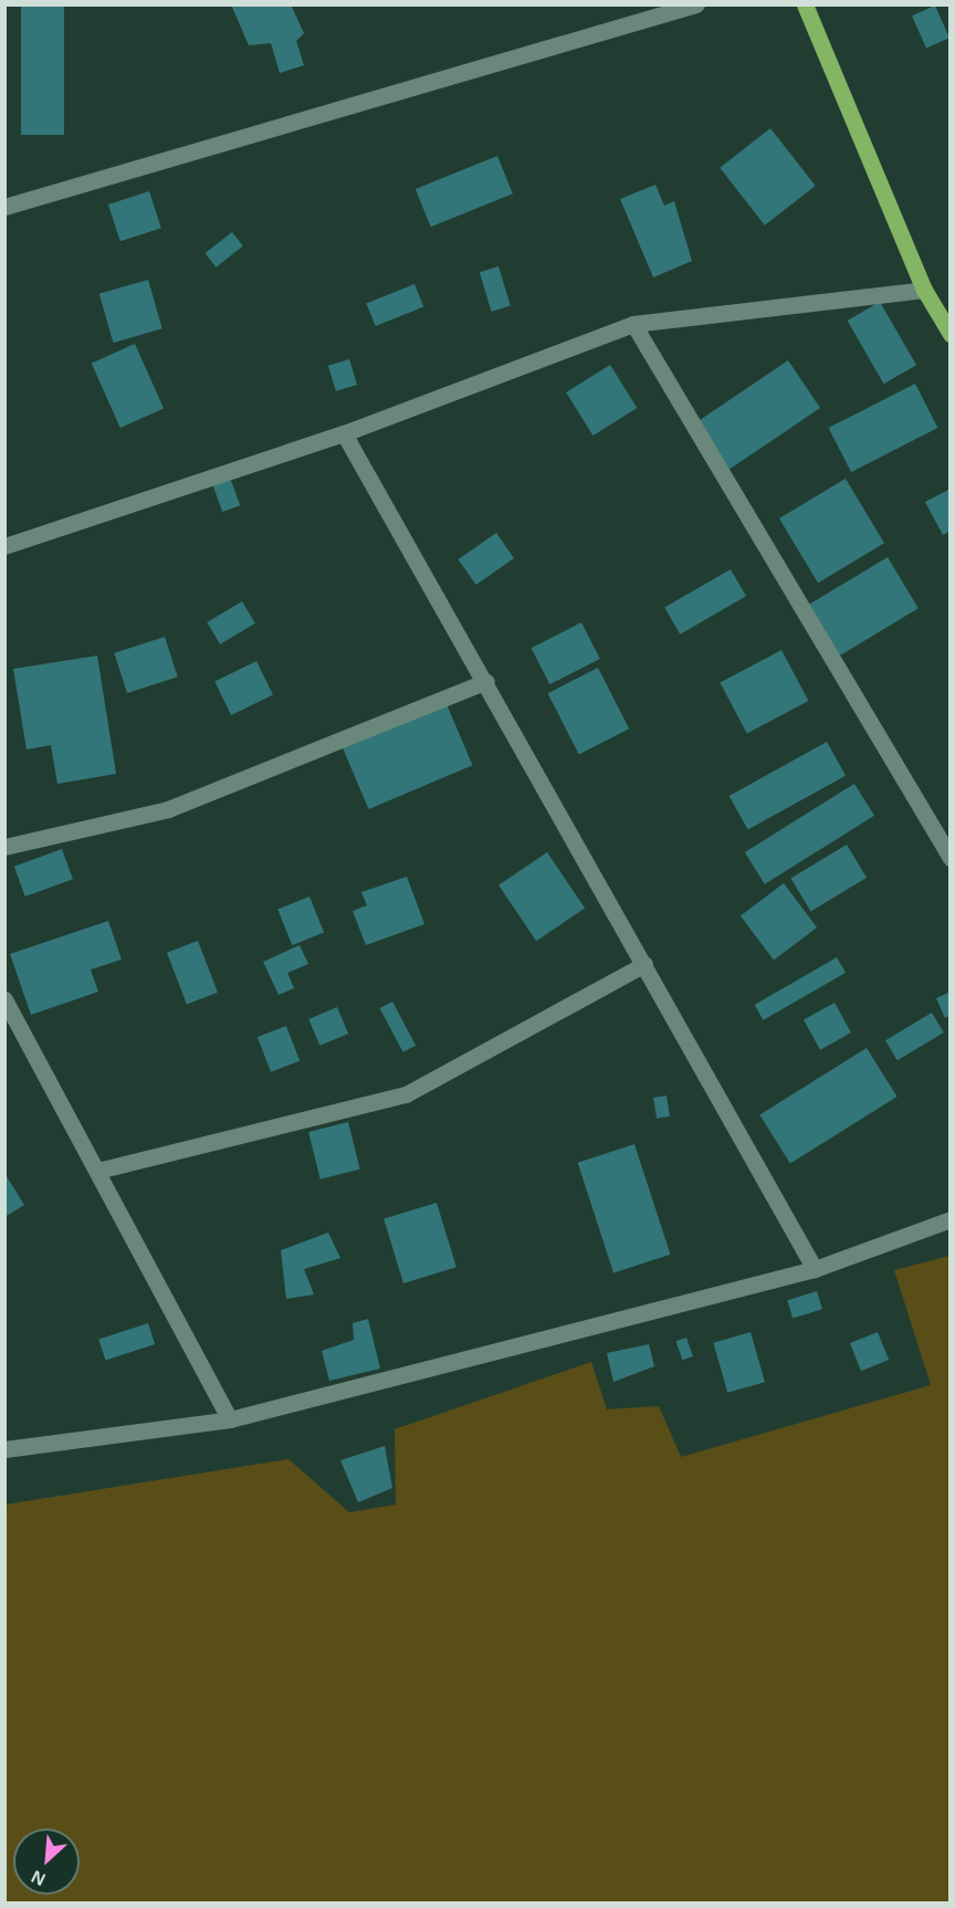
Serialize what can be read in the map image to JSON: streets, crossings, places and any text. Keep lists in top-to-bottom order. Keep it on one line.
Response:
{"north":"bottom left"}
